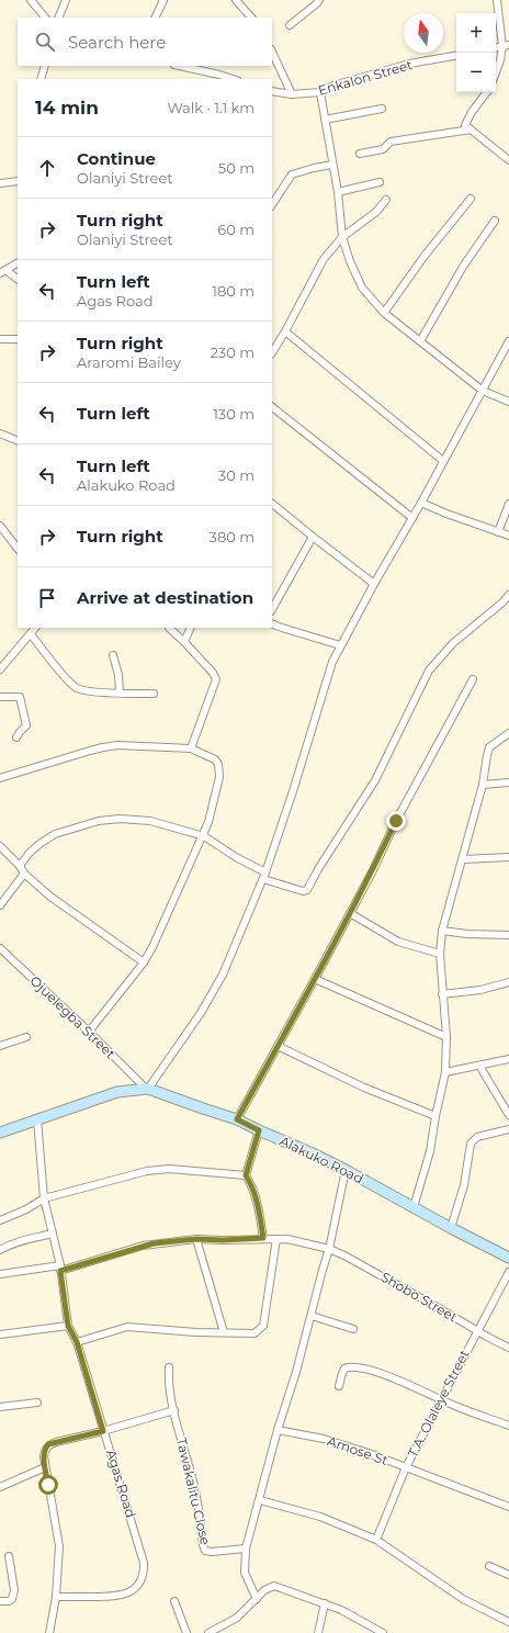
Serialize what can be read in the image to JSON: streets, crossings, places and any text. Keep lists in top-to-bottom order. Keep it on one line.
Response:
{"streets":{"main road":["Alakuko Road"],"street":["Enkalon Street","Ojuelegba Street","Shobo Street","T.A. Olaleye Street","Amose St","Agas Road","Tawakalitu Close"]},"crossings":[["Ojuelegba Street","Alakuko Road"],["Alakuko Road","Agas Road"],["Shobo Street","T.A. Olaleye Street"],["Shobo Street","Agas Road"],["T.A. Olaleye Street","Amose St"]],"north":"top","page":{"map_buttons":["+","−"],"search":"Search here","heading":["14 min","Walk · 1.1 km"],"list":[["Continue","Olaniyi Street","50 m"],["Turn right","Olaniyi Street","60 m"],["Turn left","Agas Road","180 m"],["Turn right","Araromi Bailey","230 m"],["Turn left","130 m"],["Turn left","Alakuko Road","30 m"],["Turn right","380 m"],"Arrive at destination"]}}
